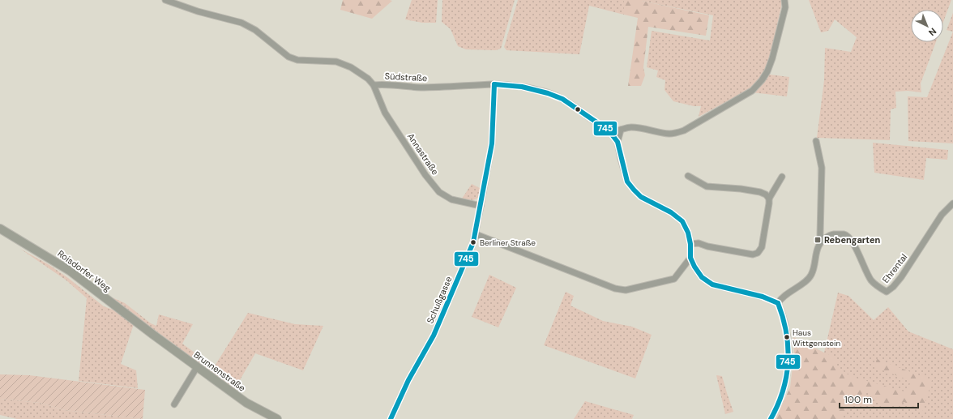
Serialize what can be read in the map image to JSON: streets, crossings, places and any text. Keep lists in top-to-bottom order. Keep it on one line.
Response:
{"streets":{"street":["Südstraße","Annastraße","Ehrental","Roisdorfer Weg","Schußgasse","Brunnenstraße"]},"crossings":[["Südstraße","Annastraße"],["Südstraße","Schußgasse"],["Annastraße","Schußgasse"],["Roisdorfer Weg","Brunnenstraße"]],"places":{"transit":["Rebengarten"],"other":["Berliner Straße","Haus Wittgenstein"]},"lines":["transit line 745"],"scale_bar":"100 m","north":"bottom right"}
